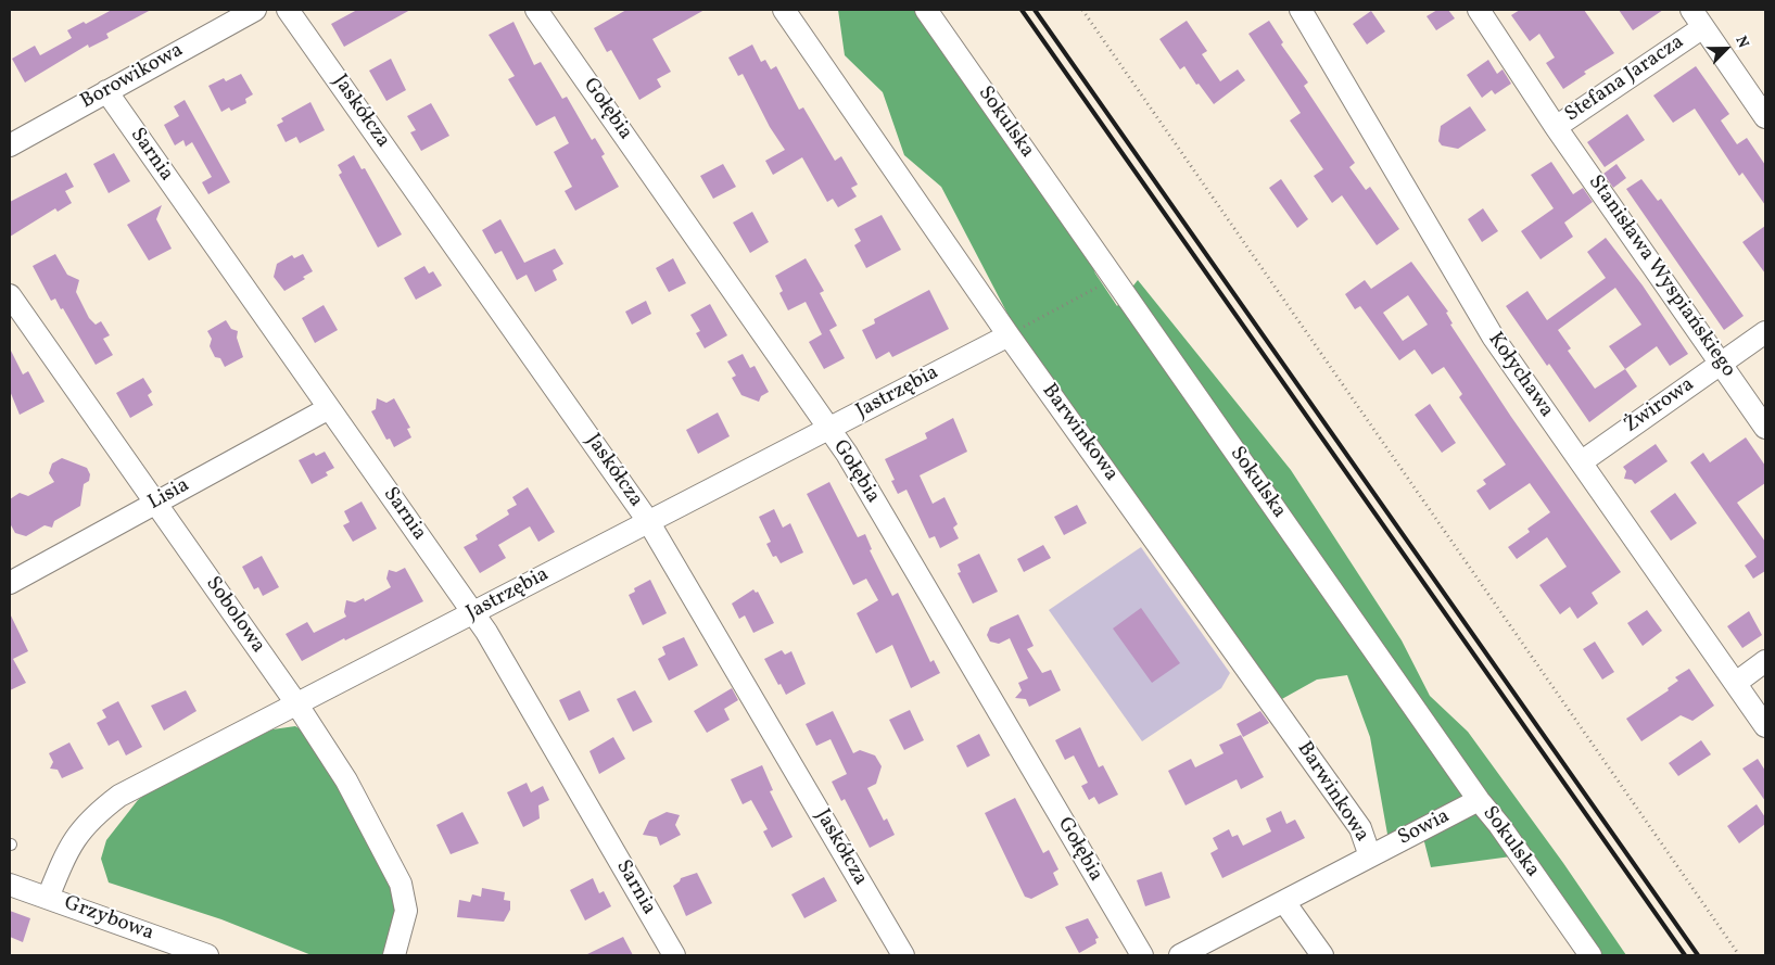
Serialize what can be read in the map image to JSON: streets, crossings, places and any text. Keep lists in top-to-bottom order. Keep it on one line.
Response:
{"streets":{"street":["Borowikowa","Stefana Jaracza","Gołębia","Jaskółcza","Sokulska","Sarnia","Stanisława Wyspiańskiego","Kołychawa","Jastrzębia","Żwirowa","Barwinkowa","Lisia","Sobolowa","Sowia","Grzybowa"]},"crossings":[["Borowikowa","Sarnia"],["Stefana Jaracza","Stanisława Wyspiańskiego"],["Gołębia","Jastrzębia"],["Jaskółcza","Jastrzębia"],["Sokulska","Sowia"],["Sarnia","Jastrzębia"],["Sarnia","Lisia"],["Stanisława Wyspiańskiego","Żwirowa"],["Kołychawa","Żwirowa"],["Jastrzębia","Barwinkowa"],["Jastrzębia","Sobolowa"],["Jastrzębia","Grzybowa"],["Barwinkowa","Sowia"],["Lisia","Sobolowa"]],"north":"top right"}
